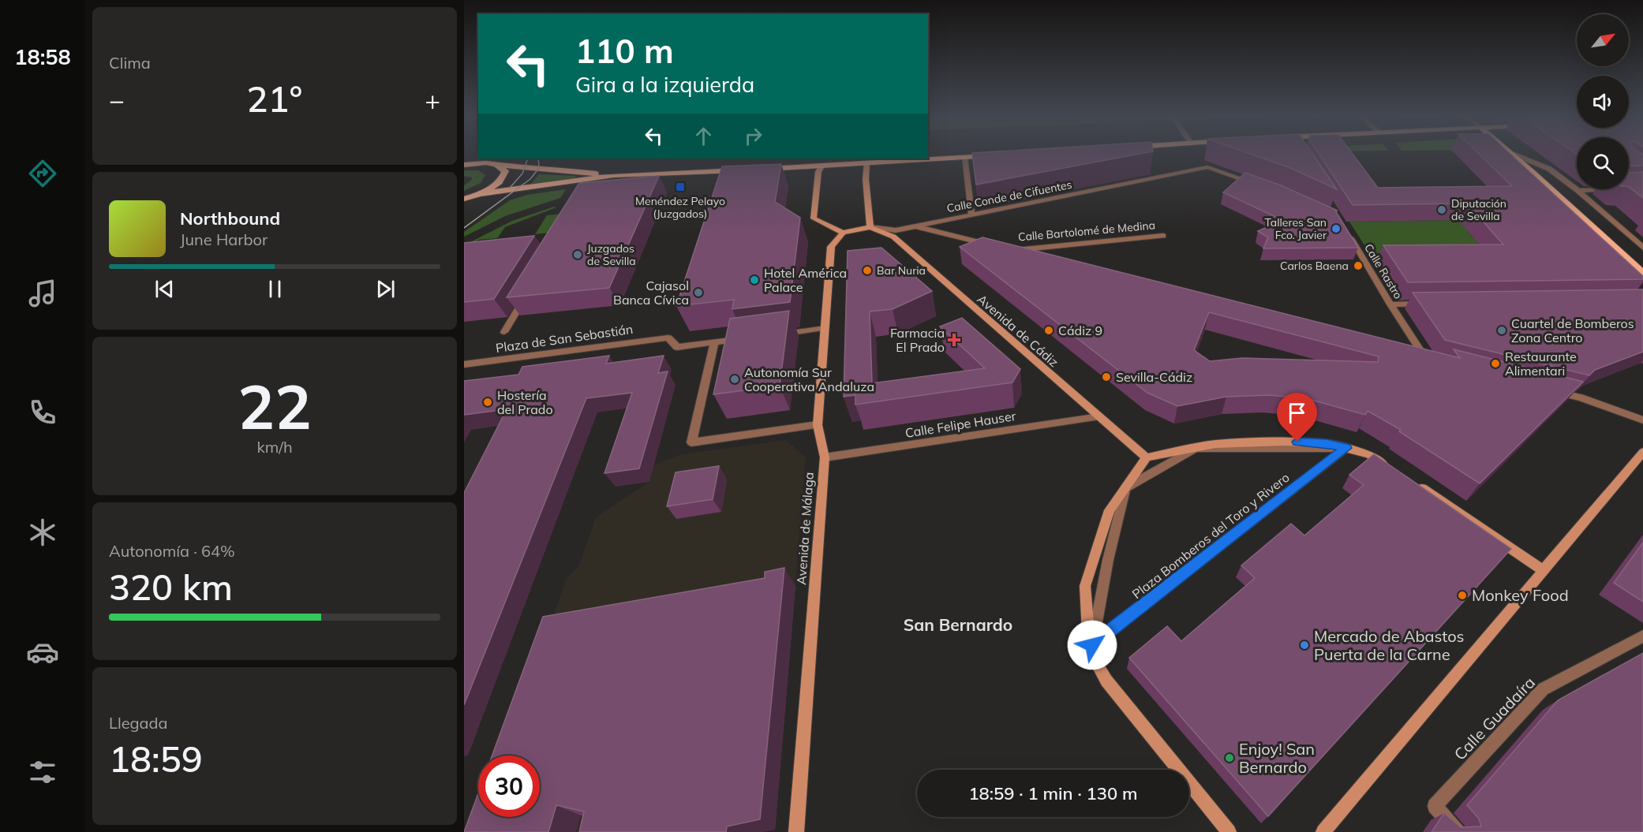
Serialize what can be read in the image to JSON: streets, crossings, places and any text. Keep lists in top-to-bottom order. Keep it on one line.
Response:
{"streets":{"street":["Calle Conde de Cifuentes","Calle Bartolomé de Medina","Calle Rastro","Avenida de Cádiz","Plaza de San Sebastián","Calle Felipe Hauser","Avenida de Málaga","Plaza Bomberos del Toro y Rivero","Calle Guadaíra"]},"crossings":[["Calle Conde de Cifuentes","Avenida de Cádiz"],["Avenida de Cádiz","Calle Felipe Hauser"],["Calle Felipe Hauser","Avenida de Málaga"]],"districts":["San Bernardo"],"places":{"transit":["Menéndez Pelayo (Juzgados)"],"other":["Diputación de Sevilla","Talleres San Fco. Javier","Juzgados de Sevilla","Carlos Baena","Bar Nuria","Hotel América Palace","Cajasol Banca Cívica","Cádiz 9","Cuartel de Bomberos Zona Centro","Restaurante Alimentari","Sevilla-Cádiz","Autonomía Sur Cooperativa Andaluza","Hostería del Prado","Monkey Food","Mercado de Abastos Puerta de la Carne","Enjoy! San Bernardo"],"health":["Farmacia El Prado"]},"north":"top right","page":{"tabs":"18:58","tile":["Clima",["22","km/h"],["Autonomía · 64%","320 km"],["Llegada","18:59"]],"turn":["110 m","Gira a la izquierda"],"heat":["−","21°","+"],"song":["Northbound","June Harbor"],"limit":"30","trip":"18:59 · 1 min · 130 m"}}
